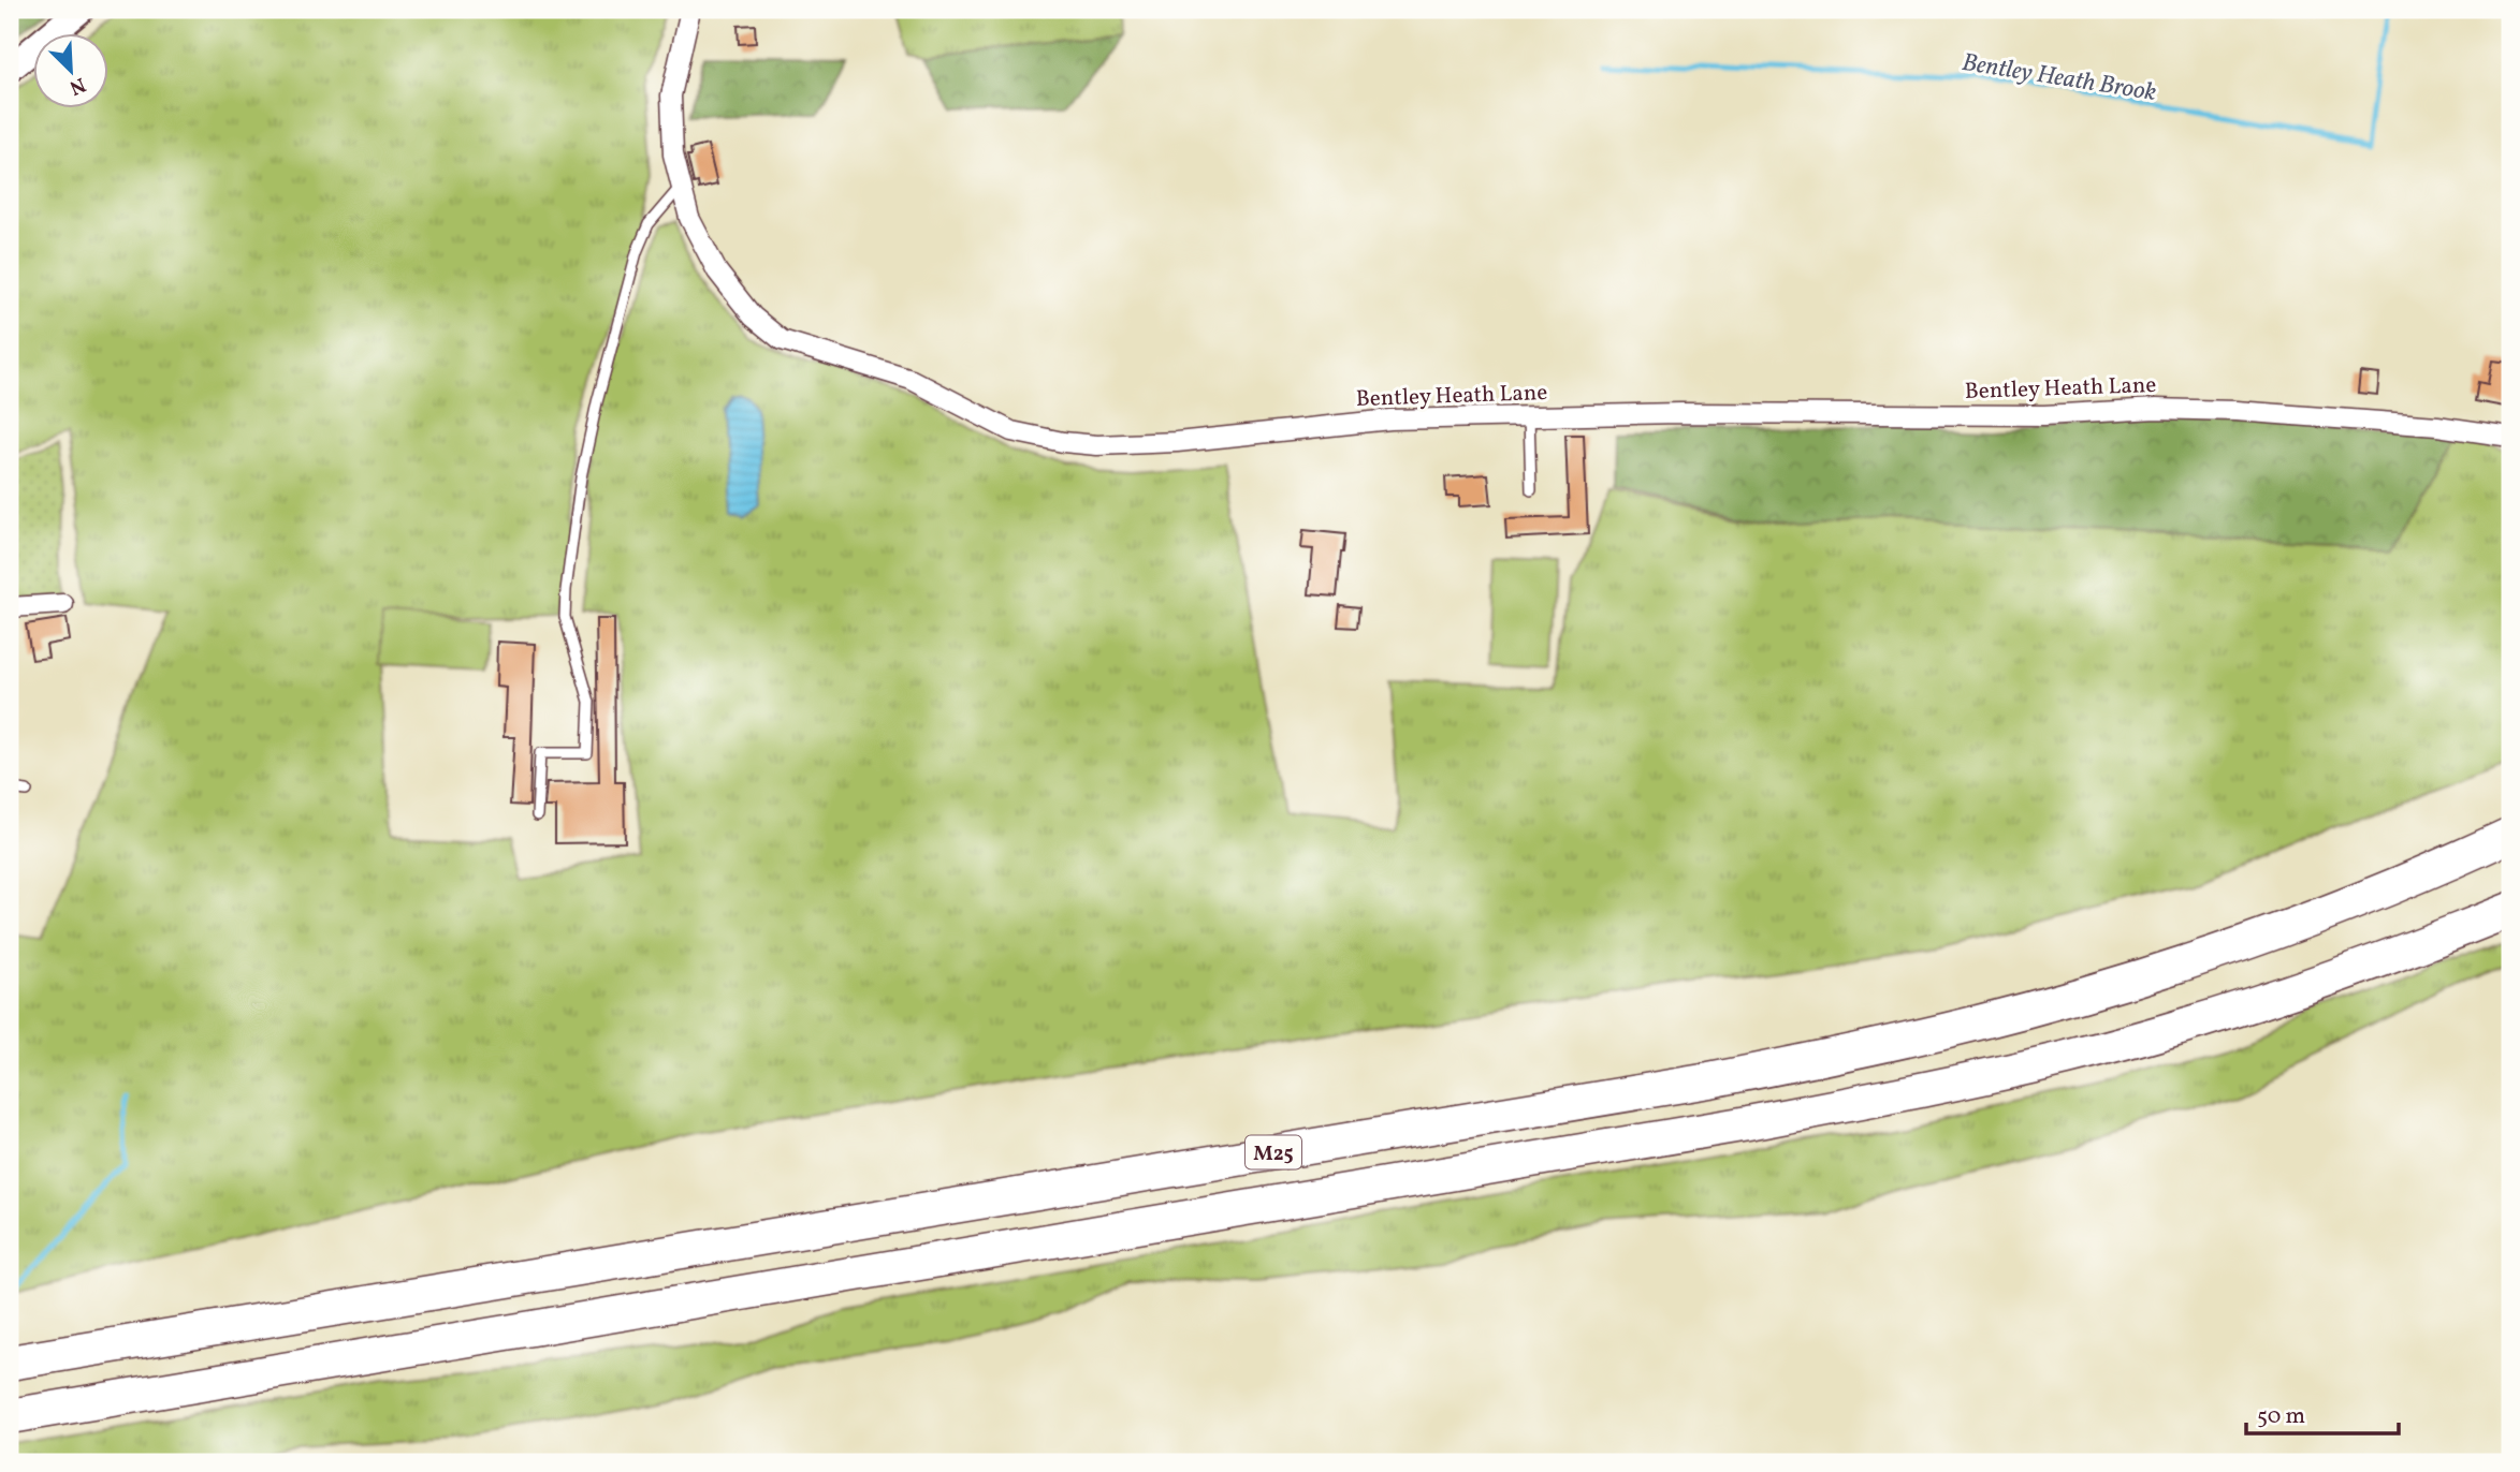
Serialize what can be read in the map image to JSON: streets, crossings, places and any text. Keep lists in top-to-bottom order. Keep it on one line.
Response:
{"streets":{"highway":["M25"],"street":["Bentley Heath Lane"]},"water":["Bentley Heath Brook"],"scale_bar":"50 m","north":"bottom right"}
